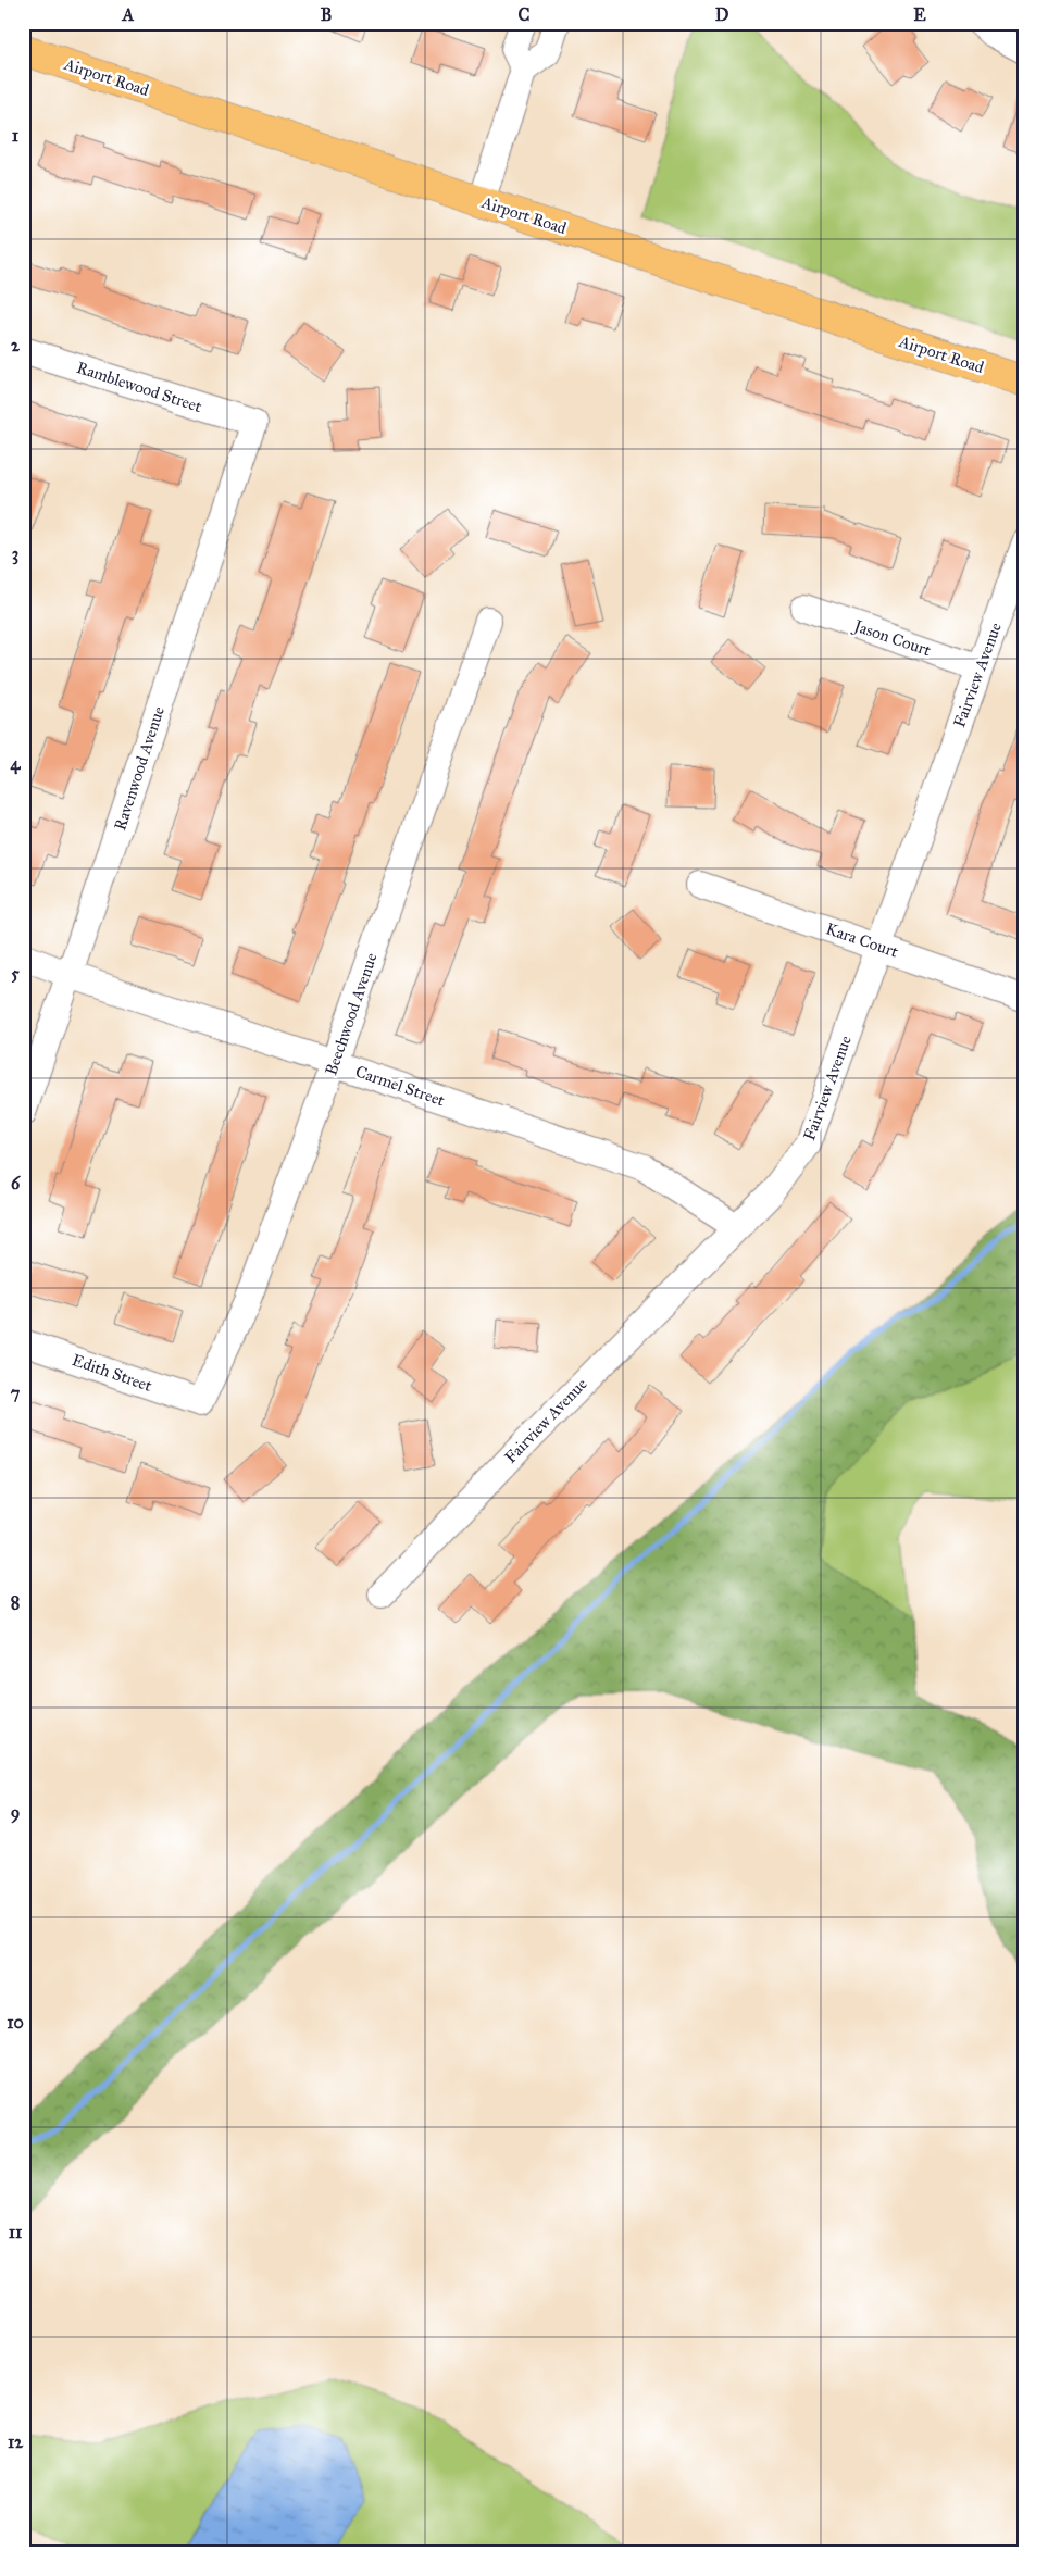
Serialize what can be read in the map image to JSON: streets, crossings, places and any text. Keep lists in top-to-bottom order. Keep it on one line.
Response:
{"streets":{"main road":["Airport Road"],"street":["Ramblewood Street","Jason Court","Fairview Avenue","Ravenwood Avenue","Kara Court","Beechwood Avenue","Carmel Street","Edith Street"]},"crossings":[["Ramblewood Street","Ravenwood Avenue"],["Jason Court","Fairview Avenue"],["Fairview Avenue","Kara Court"],["Fairview Avenue","Carmel Street"],["Ravenwood Avenue","Carmel Street"],["Beechwood Avenue","Carmel Street"],["Beechwood Avenue","Edith Street"]],"grid":{"columns":["A","B","C","D","E"],"rows":["1","2","3","4","5","6","7","8","9","10","11","12"]}}
